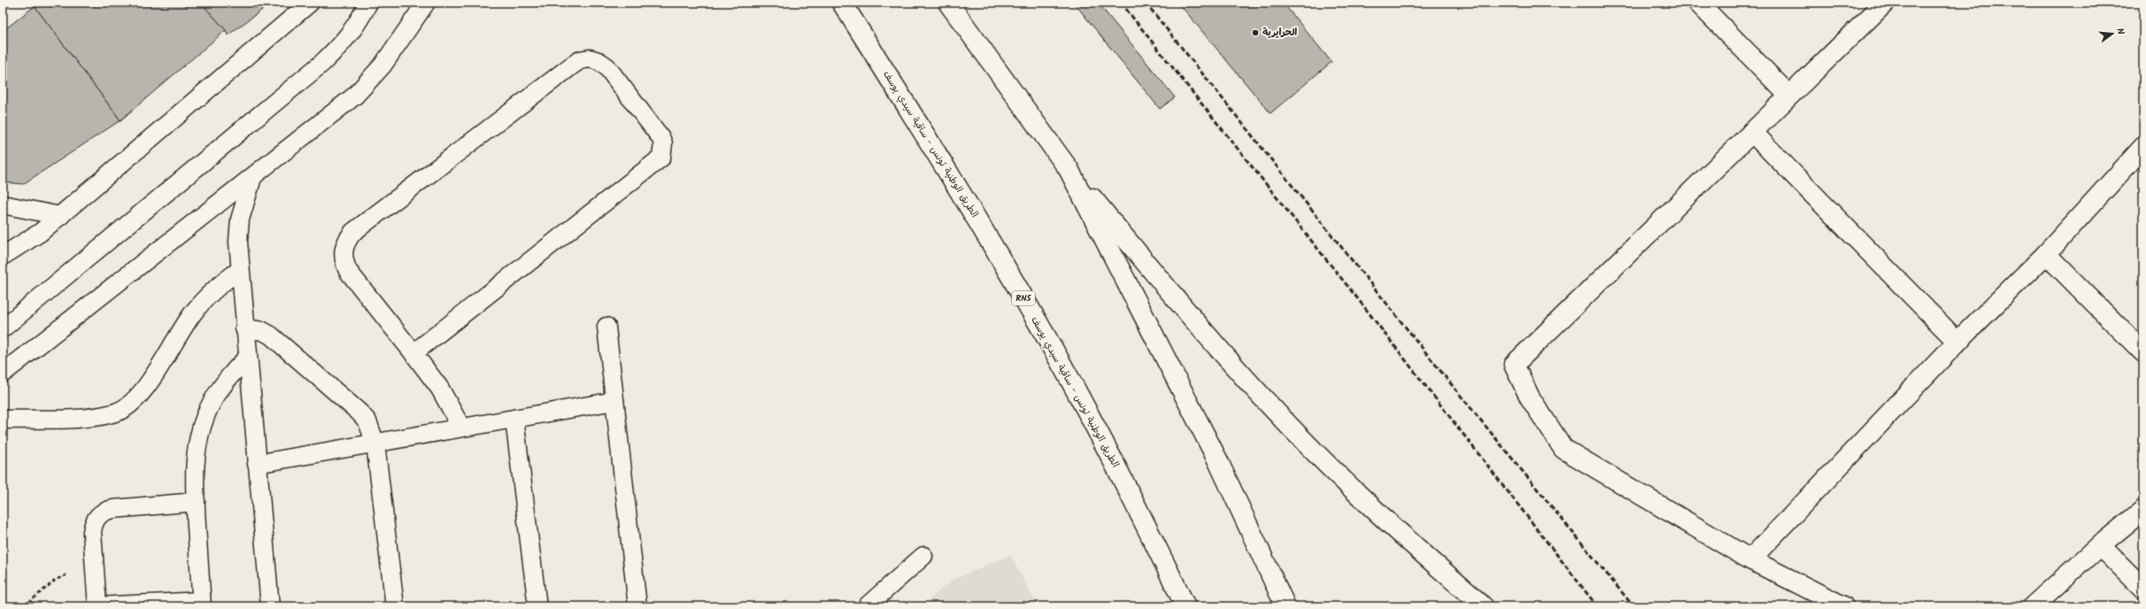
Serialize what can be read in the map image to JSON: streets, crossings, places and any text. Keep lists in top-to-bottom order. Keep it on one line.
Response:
{"streets":{"main road":["الطريق الوطنية تونس - ساقية سيدي يوسف","RN5"]},"places":["الحرايرية"],"north":"right"}
